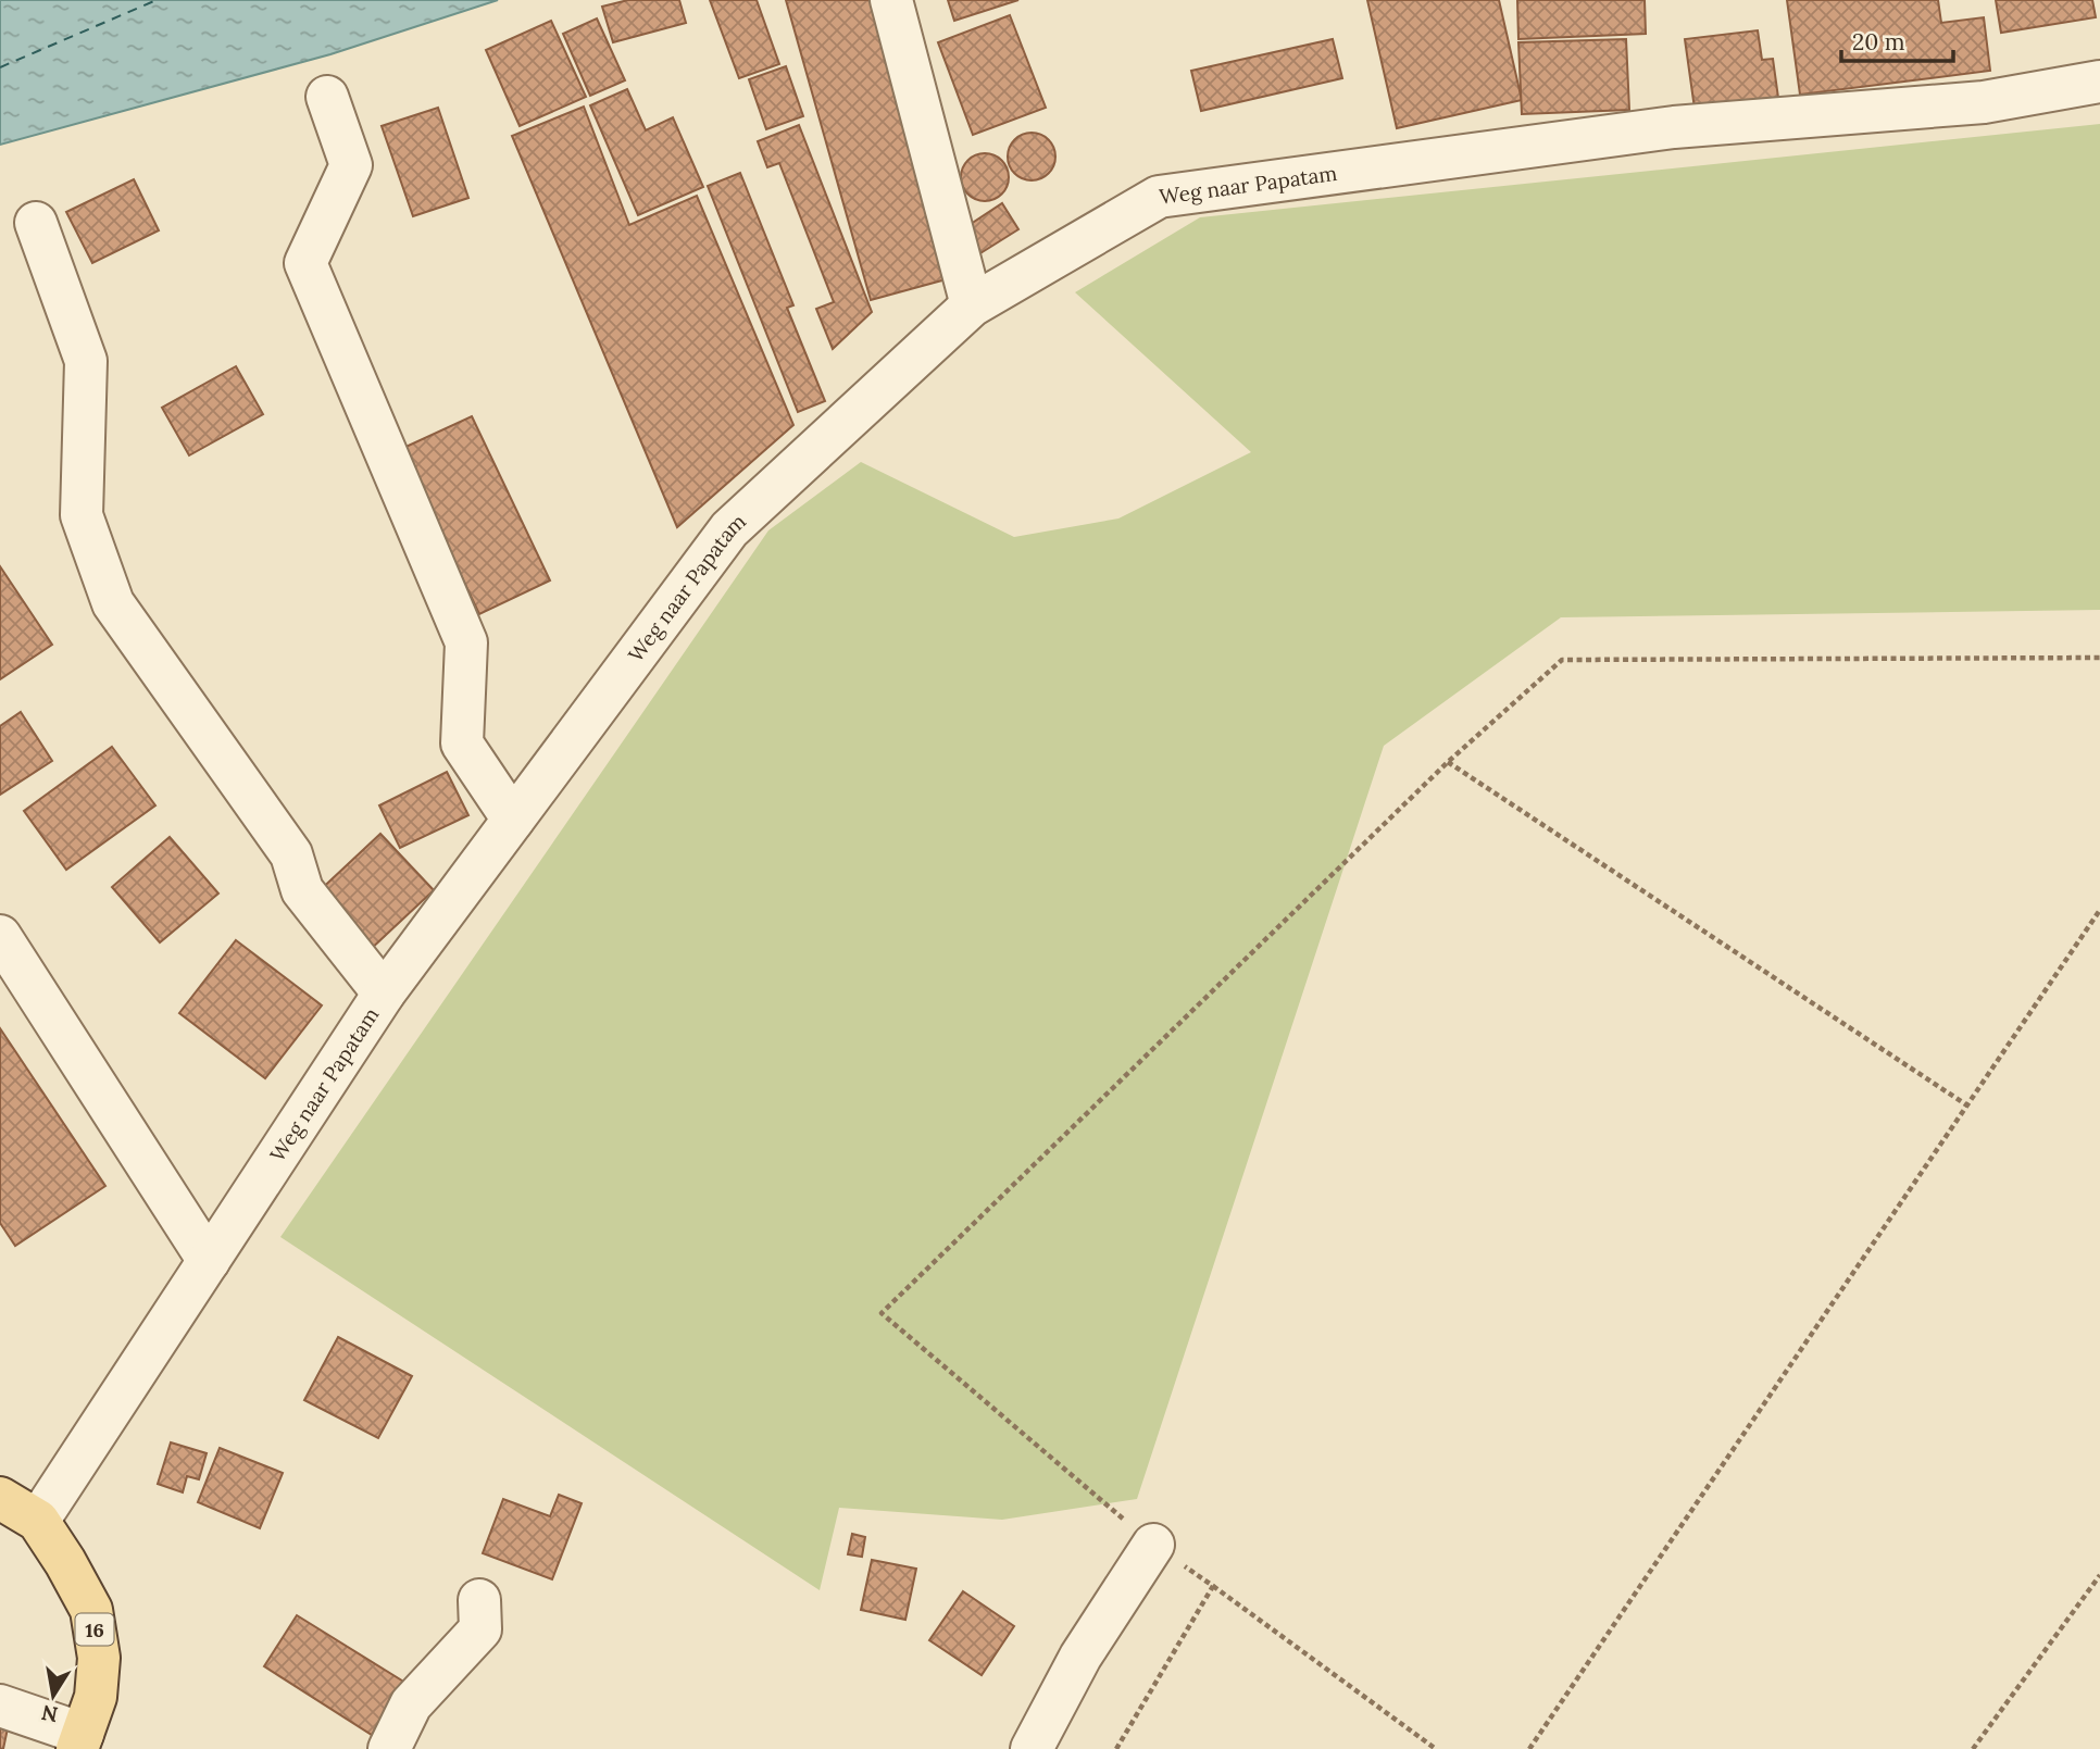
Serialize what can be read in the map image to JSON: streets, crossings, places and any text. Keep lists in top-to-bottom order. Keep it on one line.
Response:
{"streets":{"main road":["16"],"street":["Weg naar Papatam"]},"crossings":[["Weg naar Papatam","16"]],"scale_bar":"20 m","north":"bottom"}
